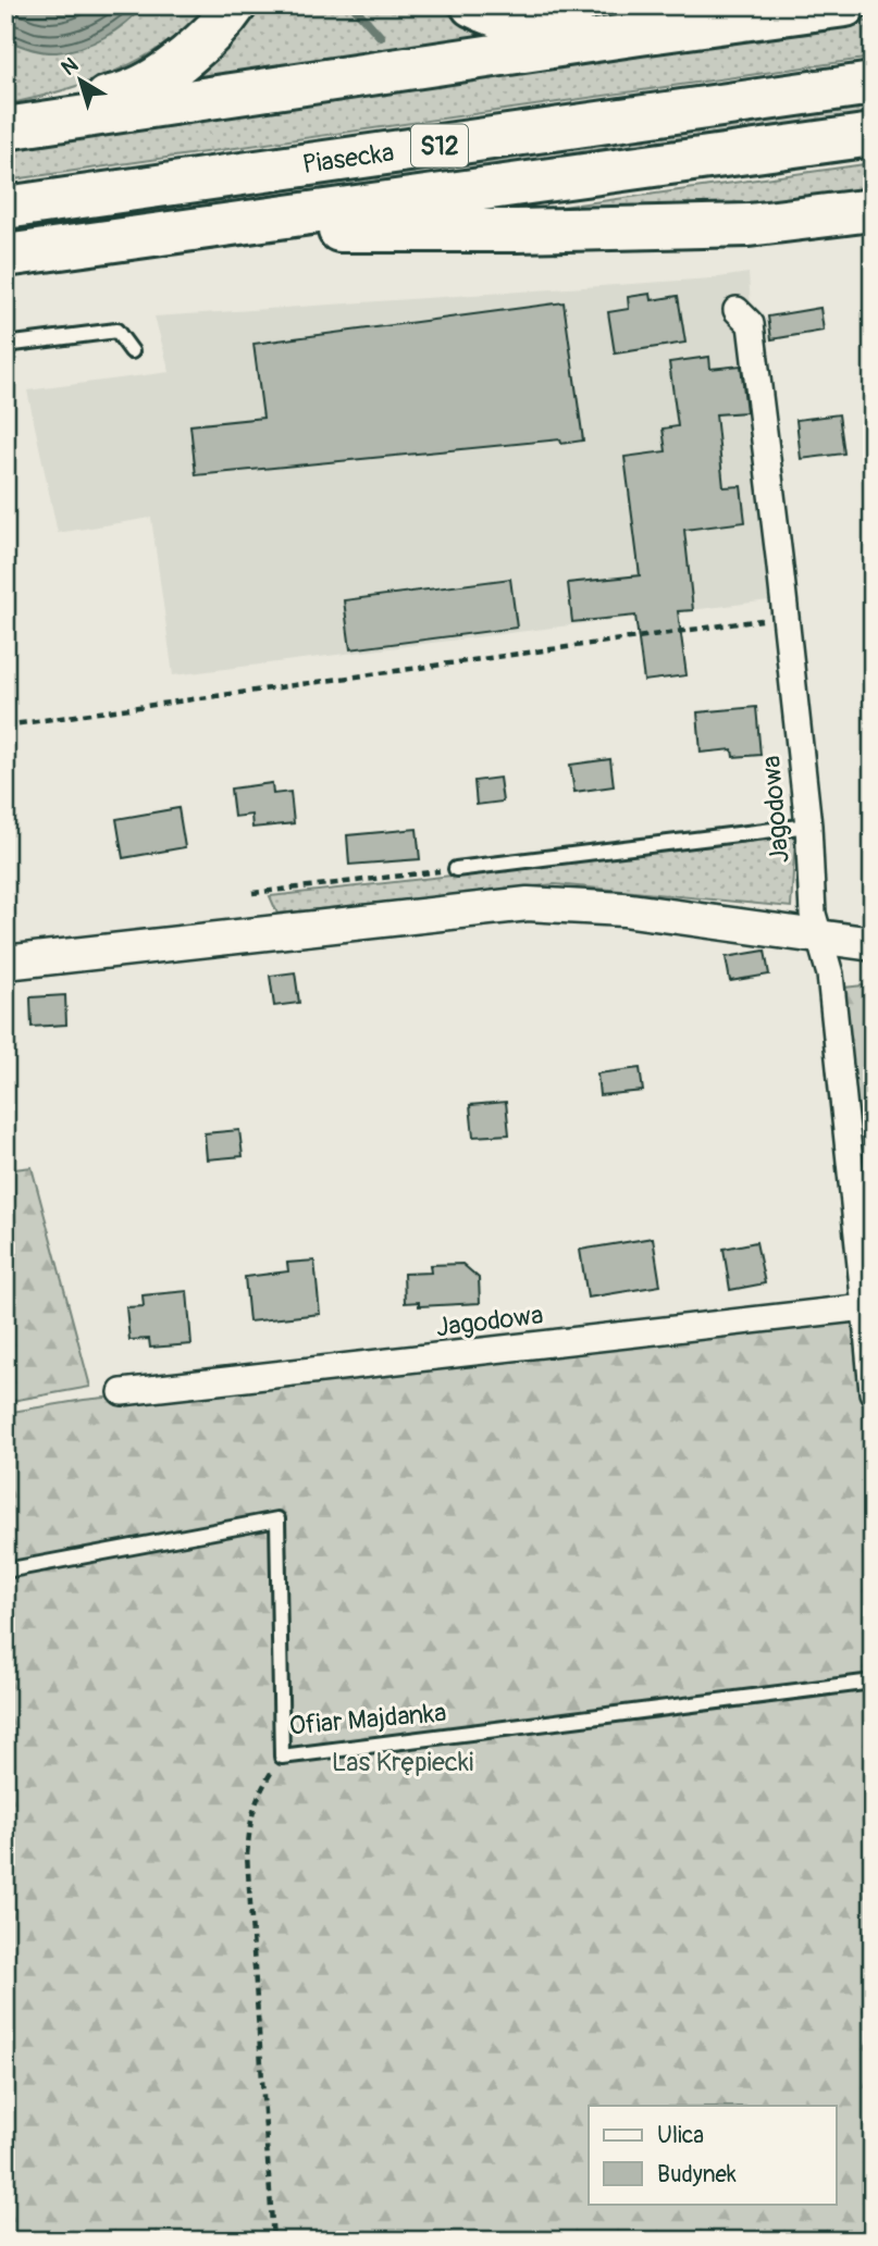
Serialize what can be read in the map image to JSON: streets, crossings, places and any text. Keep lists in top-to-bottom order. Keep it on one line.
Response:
{"streets":{"highway":["S12","Piasecka"],"street":["Jagodowa"],"lane":["Ofiar Majdanka"]},"parks":["Las Krępiecki"],"legend":["Ulica","Budynek"],"north":"top left"}
